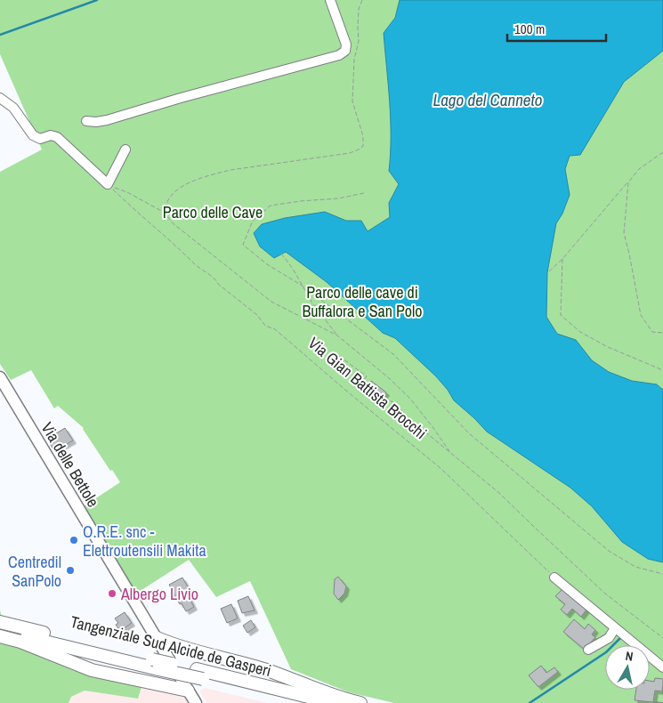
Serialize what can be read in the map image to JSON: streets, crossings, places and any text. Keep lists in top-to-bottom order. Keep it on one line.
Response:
{"streets":{"highway":["Tangenziale Sud Alcide de Gasperi"],"main road":["Via delle Bettole"],"path":["Via Gian Battista Brocchi"]},"water":["Lago del Canneto"],"parks":["Parco delle Cave","Parco delle cave di Buffalora e San Polo"],"places":["O.R.E. snc - Elettroutensili Makita","Centredil SanPolo","Albergo Livio"],"scale_bar":"100 m","north":"top"}
